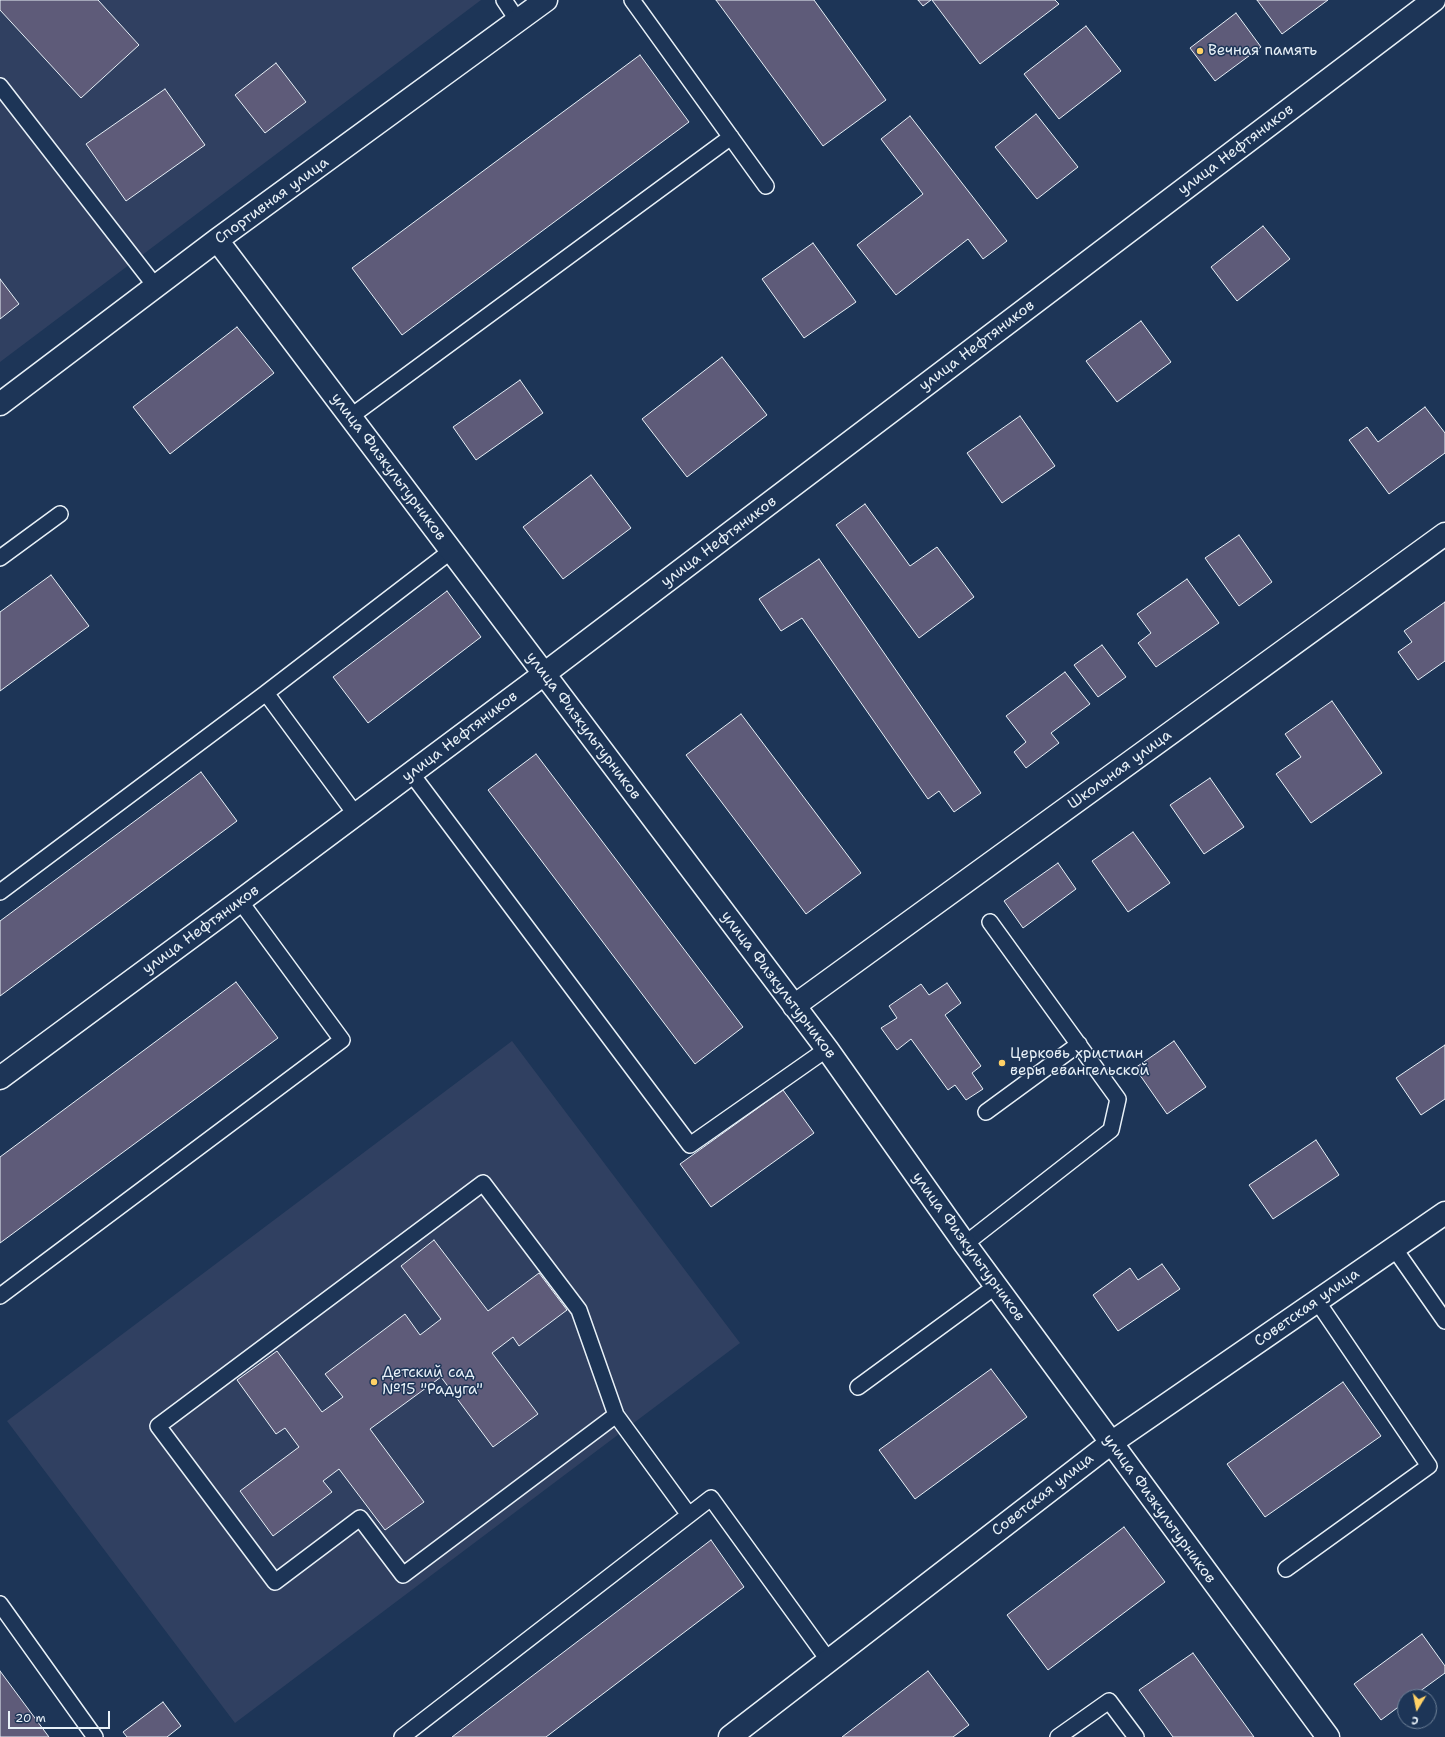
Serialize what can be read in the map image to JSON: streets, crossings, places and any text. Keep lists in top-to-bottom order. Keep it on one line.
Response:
{"streets":{"street":["улица Нефтяников","Спортивная улица","улица Физкультурников","Школьная улица","Советская улица"]},"crossings":[["улица Нефтяников","улица Физкультурников"],["Спортивная улица","улица Физкультурников"],["улица Физкультурников","Школьная улица"],["улица Физкультурников","Советская улица"]],"places":["Вечная память","Церковь христиан веры евангельской","Детский сад №15 \"Радуга\""],"scale_bar":"20 m","north":"bottom"}
